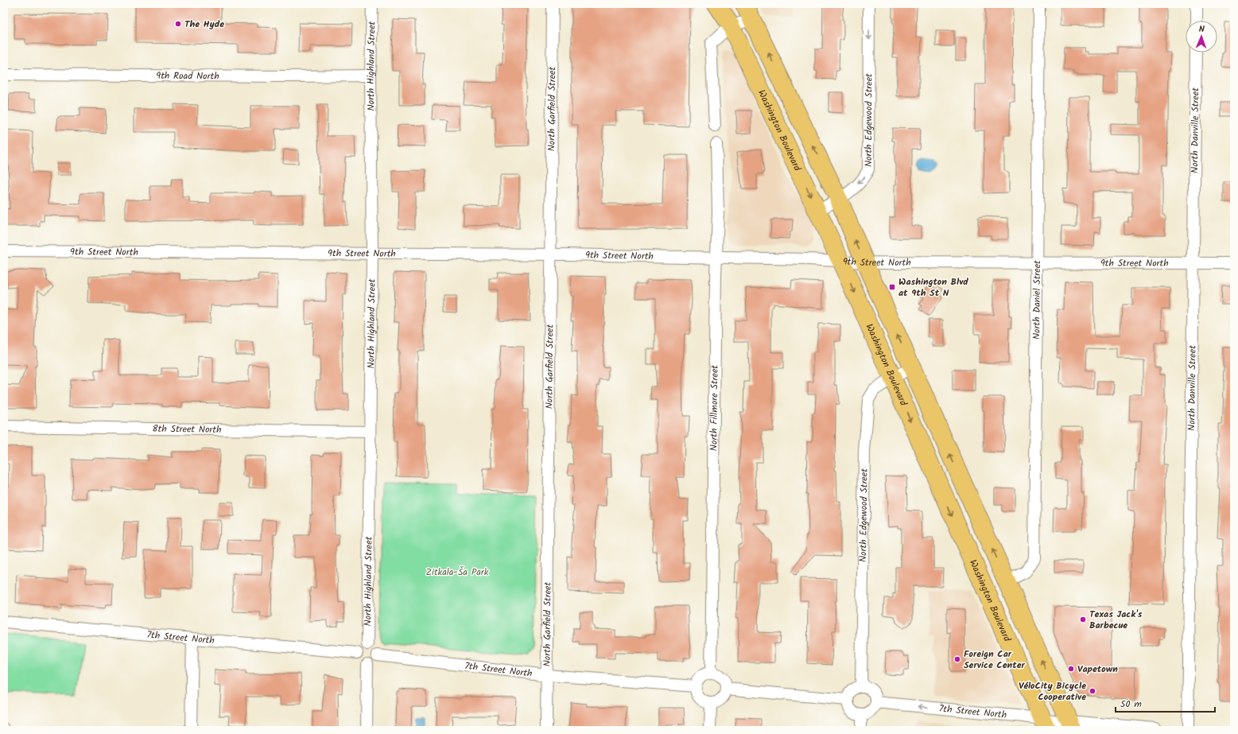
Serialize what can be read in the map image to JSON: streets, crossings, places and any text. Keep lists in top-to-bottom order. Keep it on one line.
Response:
{"streets":{"main road":["Washington Boulevard"],"street":["North Highland Street","9th Road North","North Garfield Street","North Edgewood Street","North Danville Street","9th Street North","North Daniel Street","North Fillmore Street","8th Street North","7th Street North"]},"crossings":[["North Highland Street","9th Road North"],["North Highland Street","9th Street North"],["North Highland Street","8th Street North"],["North Highland Street","7th Street North"],["North Garfield Street","9th Street North"],["North Garfield Street","7th Street North"],["North Edgewood Street","Washington Boulevard"],["North Edgewood Street","7th Street North"],["Washington Boulevard","9th Street North"],["Washington Boulevard","7th Street North"],["North Danville Street","9th Street North"],["9th Street North","North Daniel Street"],["9th Street North","North Fillmore Street"],["North Fillmore Street","7th Street North"]],"parks":["Zitkala-Ša Park"],"places":{"other":["The Hyde","Texas Jack's Barbecue","Foreign Car Service Center","Vapetown","VéloCity Bicycle Cooperative"],"transit":["Washington Blvd at 9th St N"]},"scale_bar":"50 m","north":"top"}
